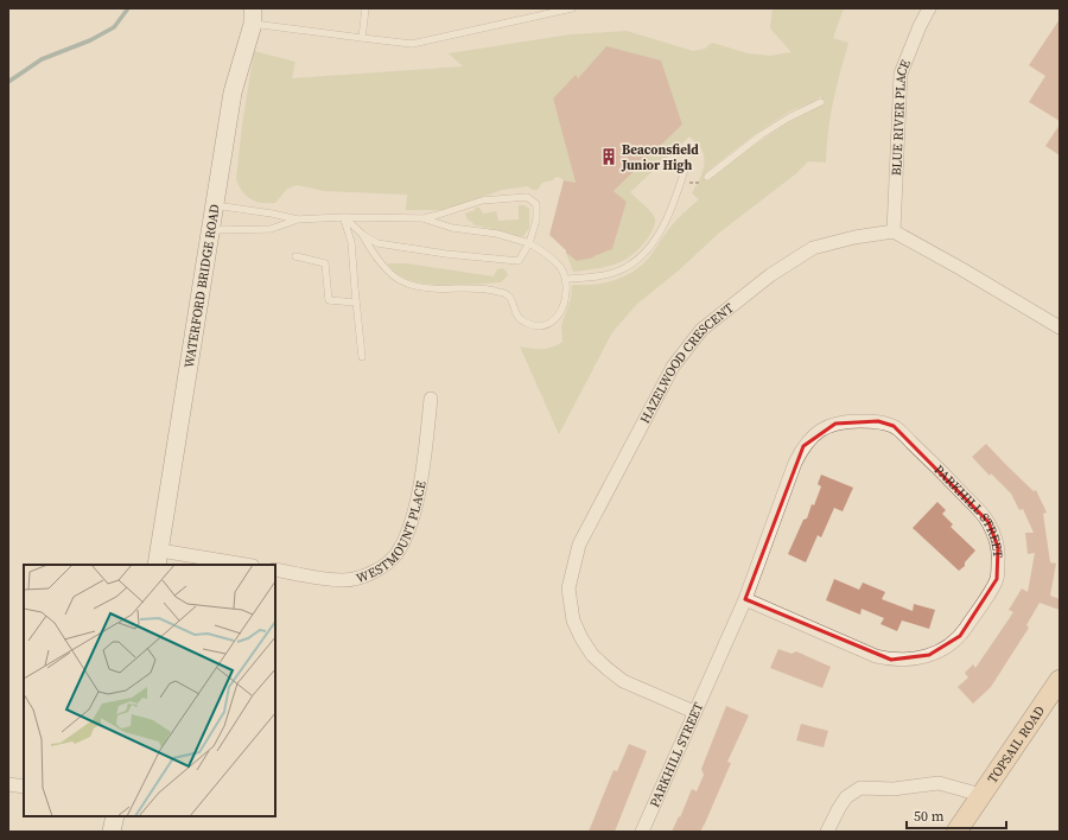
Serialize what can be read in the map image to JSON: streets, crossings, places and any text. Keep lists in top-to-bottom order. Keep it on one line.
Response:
{"streets":{"main road":["WATERFORD BRIDGE ROAD","TOPSAIL ROAD"],"street":["BLUE RIVER PLACE","HAZELWOOD CRESCENT","PARKHILL STREET","WESTMOUNT PLACE"]},"crossings":[["BLUE RIVER PLACE","HAZELWOOD CRESCENT"],["HAZELWOOD CRESCENT","PARKHILL STREET"]],"places":{"building":["Beaconsfield Junior High"]},"scale_bar":"50 m"}
